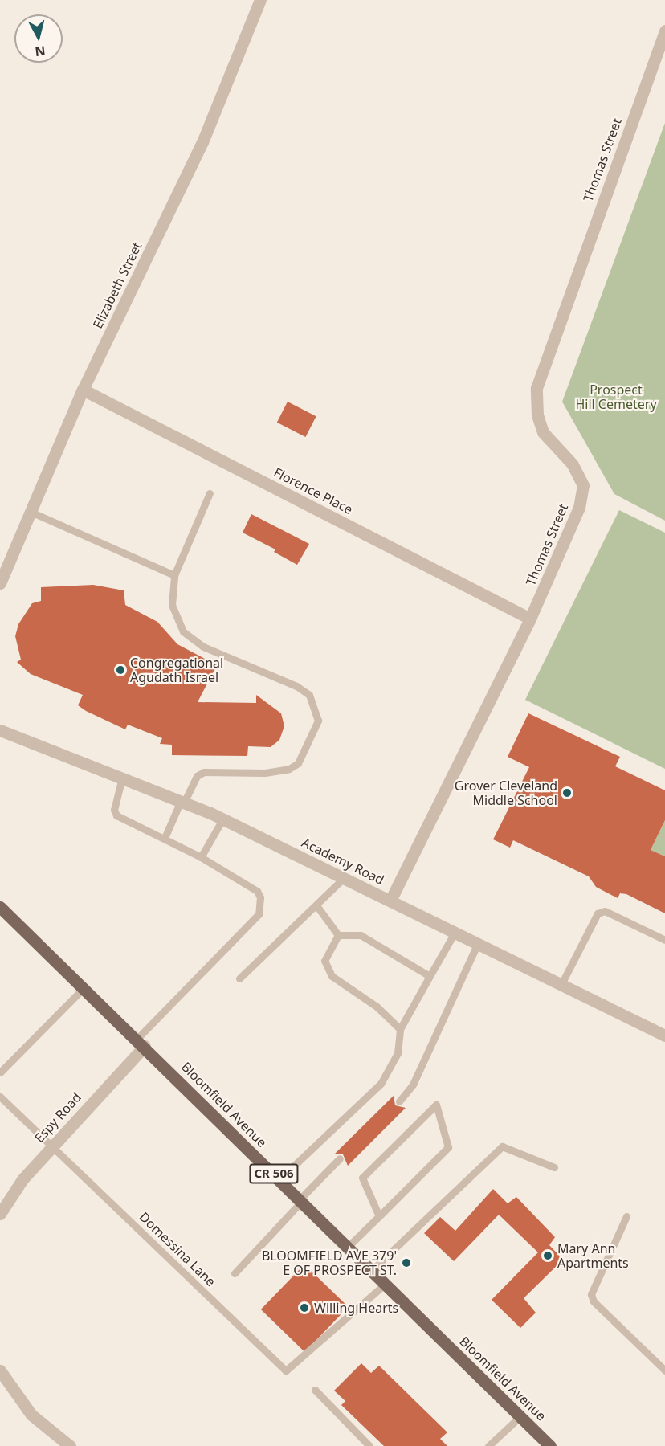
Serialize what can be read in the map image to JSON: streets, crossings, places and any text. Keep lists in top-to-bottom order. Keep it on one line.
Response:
{"streets":{"main road":["Bloomfield Avenue","CR 506"],"street":["Thomas Street","Elizabeth Street","Florence Place","Academy Road","Espy Road"],"lane":["Domessina Lane"]},"crossings":[["Thomas Street","Florence Place"],["Thomas Street","Academy Road"],["Elizabeth Street","Florence Place"],["Bloomfield Avenue","Espy Road"],["Bloomfield Avenue","Domessina Lane"],["Espy Road","Domessina Lane"]],"parks":["Prospect Hill Cemetery"],"places":["Congregational Agudath Israel","Grover Cleveland Middle School","Mary Ann Apartments","BLOOMFIELD AVE 379' E OF PROSPECT ST.","Willing Hearts"],"north":"bottom"}
